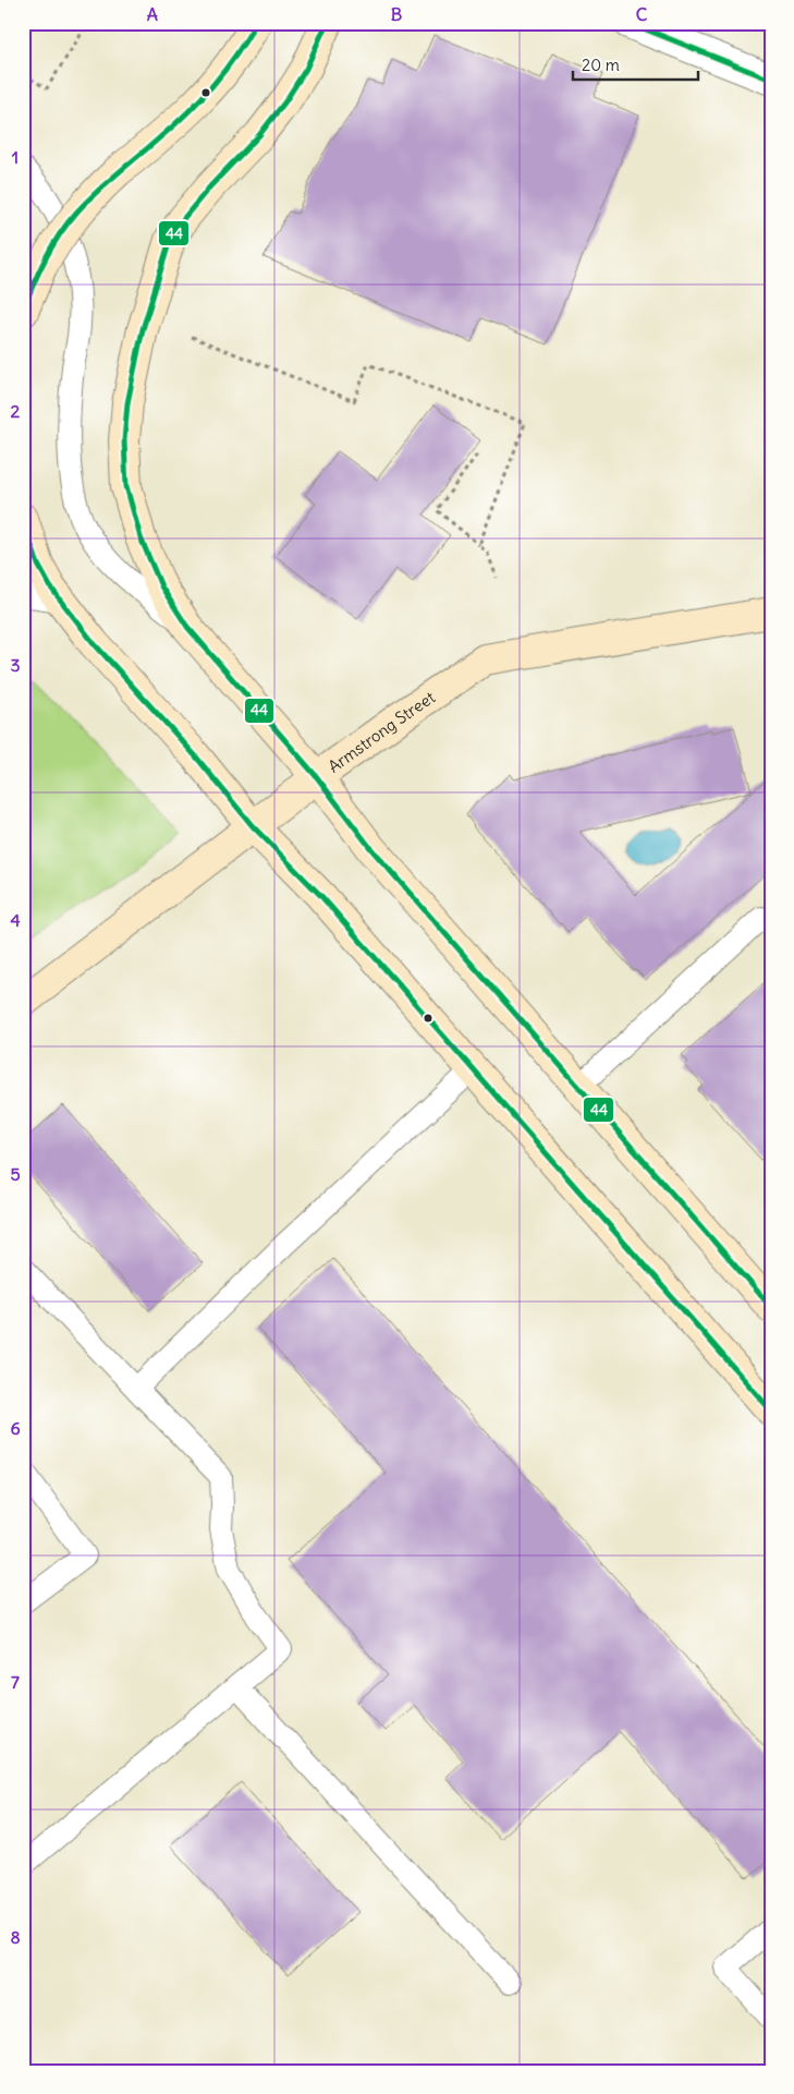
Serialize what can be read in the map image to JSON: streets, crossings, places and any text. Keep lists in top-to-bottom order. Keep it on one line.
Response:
{"streets":{"street":["Armstrong Street"]},"lines":["transit line 44"],"scale_bar":"20 m","grid":{"columns":["A","B","C"],"rows":["1","2","3","4","5","6","7","8"]}}
